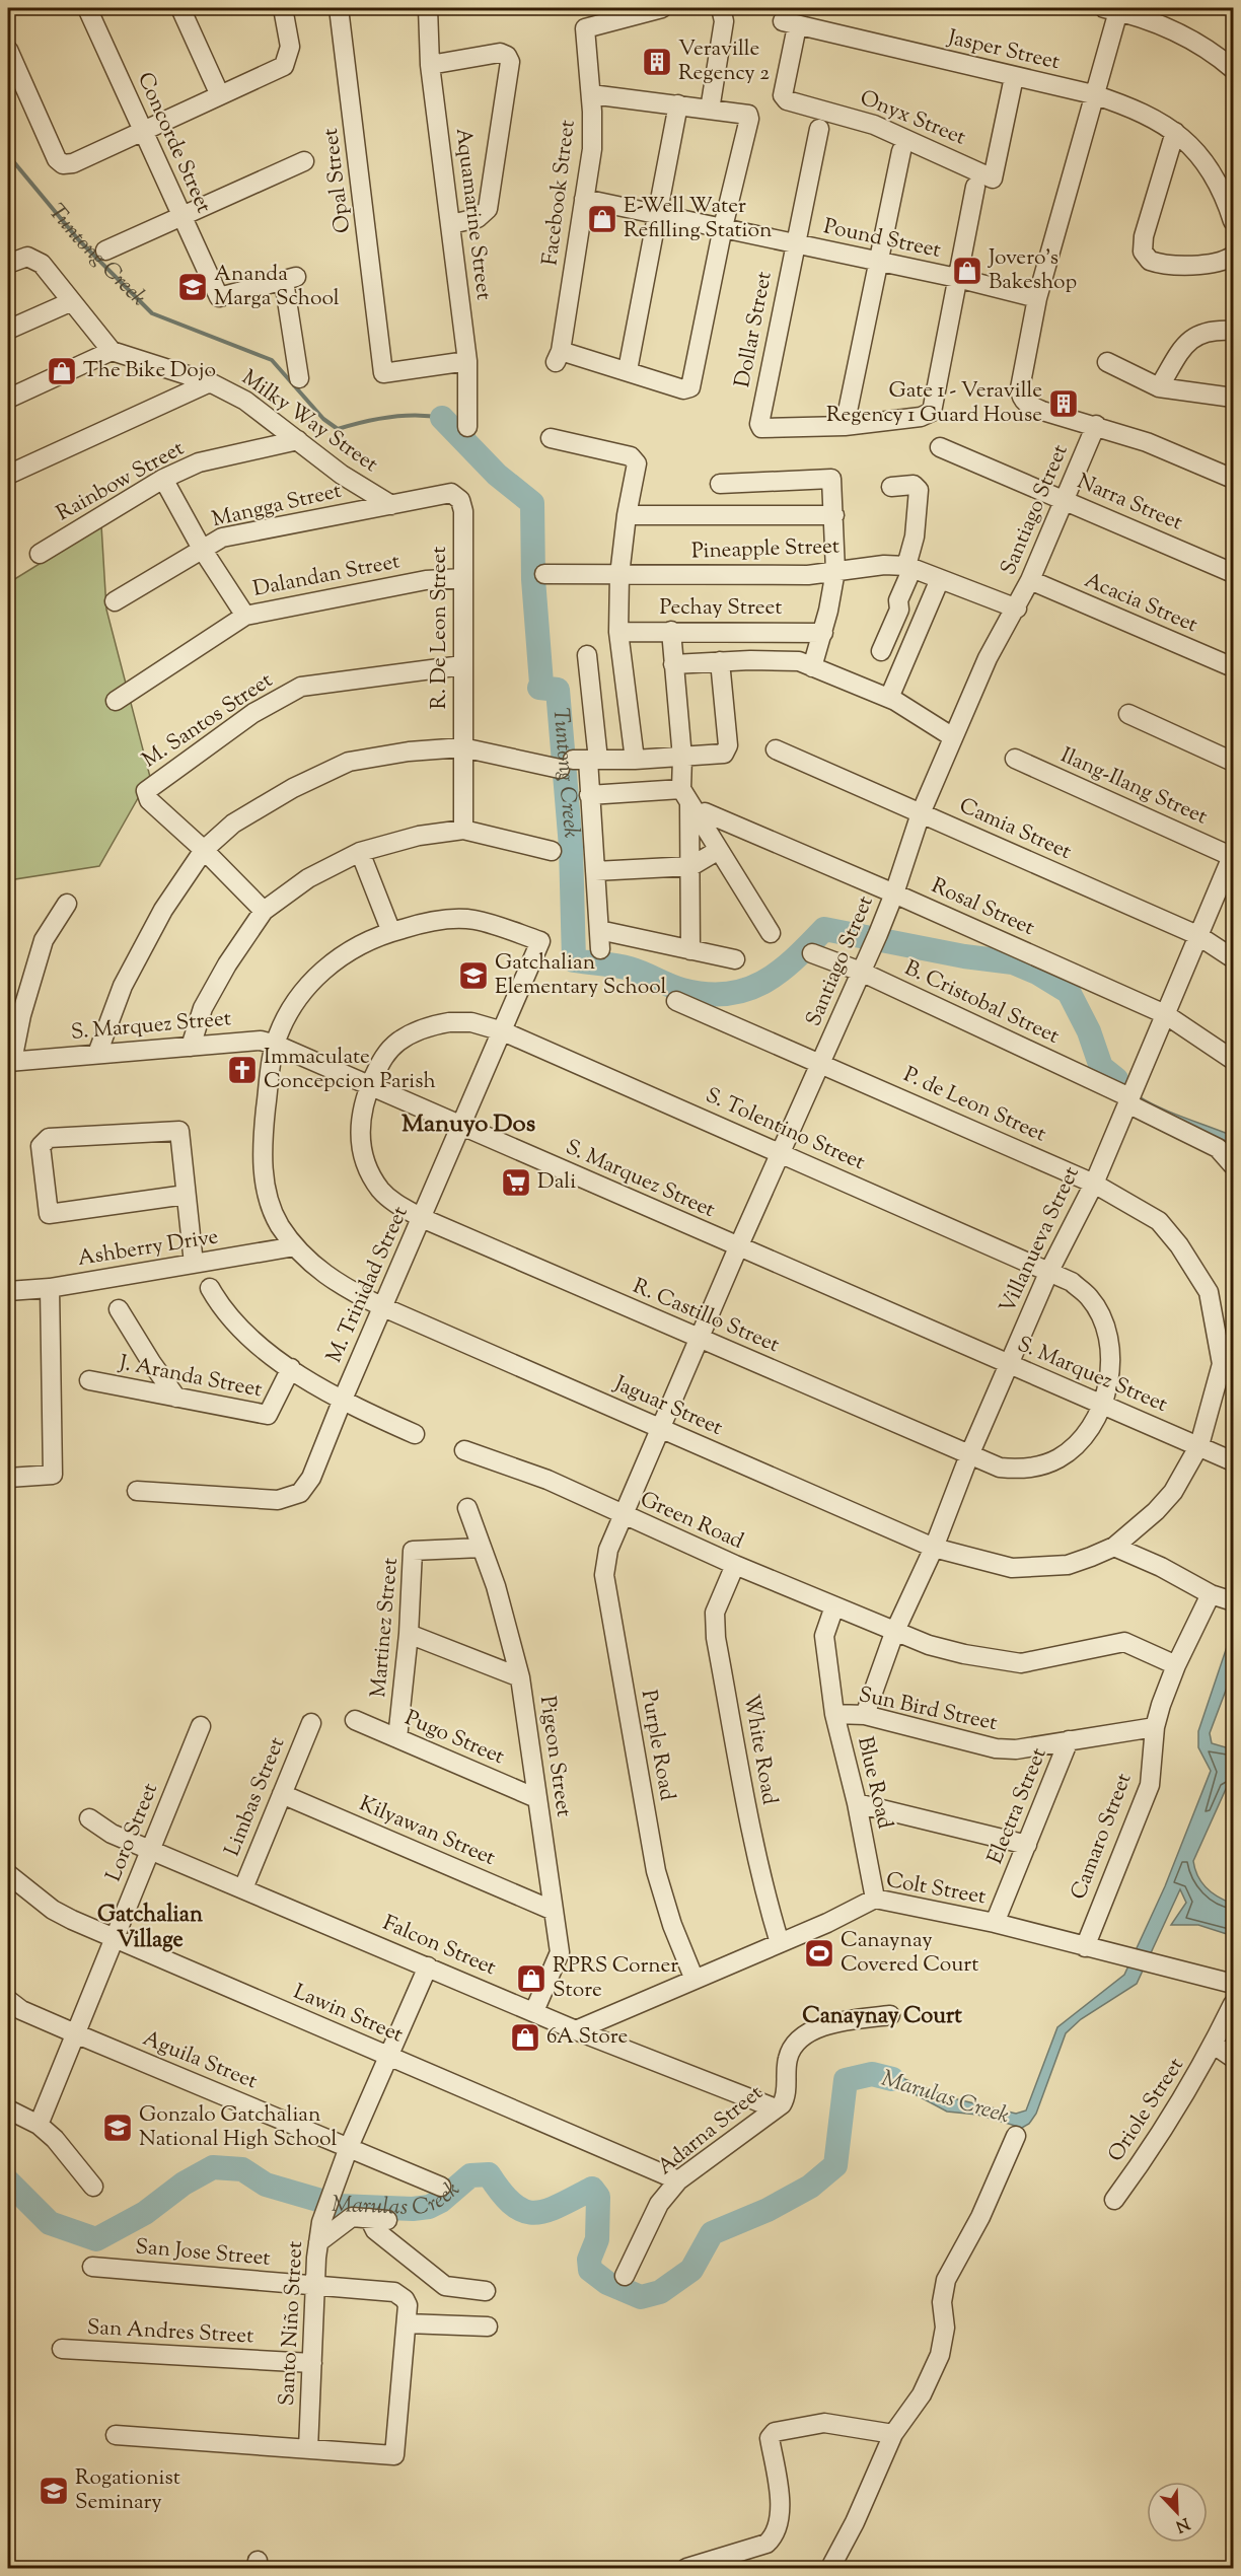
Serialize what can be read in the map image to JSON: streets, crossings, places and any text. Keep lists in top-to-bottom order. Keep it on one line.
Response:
{"streets":{"street":["Jasper Street","Onyx Street","Concorde Street","Opal Street","Facebook Street","Aquamarine Street","Pound Street","Dollar Street","Milky Way Street","Rainbow Street","Narra Street","Mangga Street","Santiago Street","Pineapple Street","Dalandan Street","Acacia Street","Pechay Street","R. De Leon Street","M. Santos Street","Ilang-Ilang Street","Camia Street","Rosal Street","B. Cristobal Street","S. Marquez Street","P. de Leon Street","S. Tolentino Street","Villanueva Street","Ashberry Drive","M. Trinidad Street","R. Castillo Street","J. Aranda Street","Jaguar Street","Green Road","Martinez Street","Sun Bird Street","Pugo Street","Purple Road","White Road","Pigeon Street","Blue Road","Limbas Street","Electra Street","Kilyawan Street","Loro Street","Camaro Street","Colt Street","Falcon Street","Lawin Street","Aguila Street","Oriole Street","Adarna Street","San Jose Street","Santo Niño Street","San Andres Street"]},"crossings":[["Jasper Street","Onyx Street"],["Opal Street","Aquamarine Street"],["Facebook Street","Pound Street"],["Pound Street","Dollar Street"],["Milky Way Street","Rainbow Street"],["Milky Way Street","Mangga Street"],["Milky Way Street","R. De Leon Street"],["Narra Street","Santiago Street"],["Mangga Street","R. De Leon Street"],["Santiago Street","Pineapple Street"],["Santiago Street","Acacia Street"],["Santiago Street","Camia Street"],["Santiago Street","Rosal Street"],["Santiago Street","B. Cristobal Street"],["Santiago Street","S. Marquez Street"],["Santiago Street","P. de Leon Street"],["Santiago Street","S. Tolentino Street"],["Santiago Street","R. Castillo Street"],["Santiago Street","Jaguar Street"],["Santiago Street","Green Road"],["Santiago Street","Purple Road"],["Dalandan Street","R. De Leon Street"],["R. De Leon Street","M. Santos Street"],["Ilang-Ilang Street","Villanueva Street"],["Camia Street","Villanueva Street"],["Rosal Street","Villanueva Street"],["B. Cristobal Street","Villanueva Street"],["S. Marquez Street","P. de Leon Street"],["S. Marquez Street","S. Tolentino Street"],["S. Marquez Street","Villanueva Street"],["S. Marquez Street","M. Trinidad Street"],["S. Marquez Street","R. Castillo Street"],["S. Marquez Street","Jaguar Street"],["P. de Leon Street","Villanueva Street"],["P. de Leon Street","Jaguar Street"],["S. Tolentino Street","Villanueva Street"],["S. Tolentino Street","M. Trinidad Street"],["S. Tolentino Street","R. Castillo Street"],["Villanueva Street","R. Castillo Street"],["Villanueva Street","Jaguar Street"],["Villanueva Street","Green Road"],["Villanueva Street","Sun Bird Street"],["Ashberry Drive","Jaguar Street"],["M. Trinidad Street","R. Castillo Street"],["M. Trinidad Street","Jaguar Street"],["Green Road","Purple Road"],["Green Road","White Road"],["Green Road","Blue Road"],["Green Road","Camaro Street"],["Martinez Street","Pugo Street"],["Martinez Street","Pigeon Street"],["Sun Bird Street","Blue Road"],["Sun Bird Street","Electra Street"],["Sun Bird Street","Camaro Street"],["Pugo Street","Pigeon Street"],["Purple Road","Colt Street"],["White Road","Colt Street"],["Pigeon Street","Kilyawan Street"],["Pigeon Street","Falcon Street"],["Blue Road","Colt Street"],["Limbas Street","Kilyawan Street"],["Limbas Street","Falcon Street"],["Electra Street","Colt Street"],["Loro Street","Falcon Street"],["Loro Street","Lawin Street"],["Loro Street","Aguila Street"],["Camaro Street","Colt Street"],["Colt Street","Falcon Street"],["Falcon Street","Adarna Street"],["Falcon Street","Santo Niño Street"],["Lawin Street","Adarna Street"],["Lawin Street","Santo Niño Street"],["Aguila Street","Santo Niño Street"],["San Jose Street","Santo Niño Street"],["Santo Niño Street","San Andres Street"]],"districts":["Manuyo Dos","Gatchalian Village","Canaynay Court"],"water":["Tuntong Creek","Marulas Creek"],"places":{"building":["Veraville Regency 2","Gate 1 - Veraville Regency 1 Guard House"],"shop":["E-Well Water Refilling Station","Jovero's Bakeshop","The Bike Dojo","RPRS Corner Store","6A Store"],"school or university":["Ananda Marga School","Gatchalian Elementary School","Gonzalo Gatchalian National High School","Rogationist Seminary"],"church":["Immaculate Concepcion Parish"],"supermarket":["Dali"],"sports":["Canaynay Covered Court"]},"north":"bottom right"}
